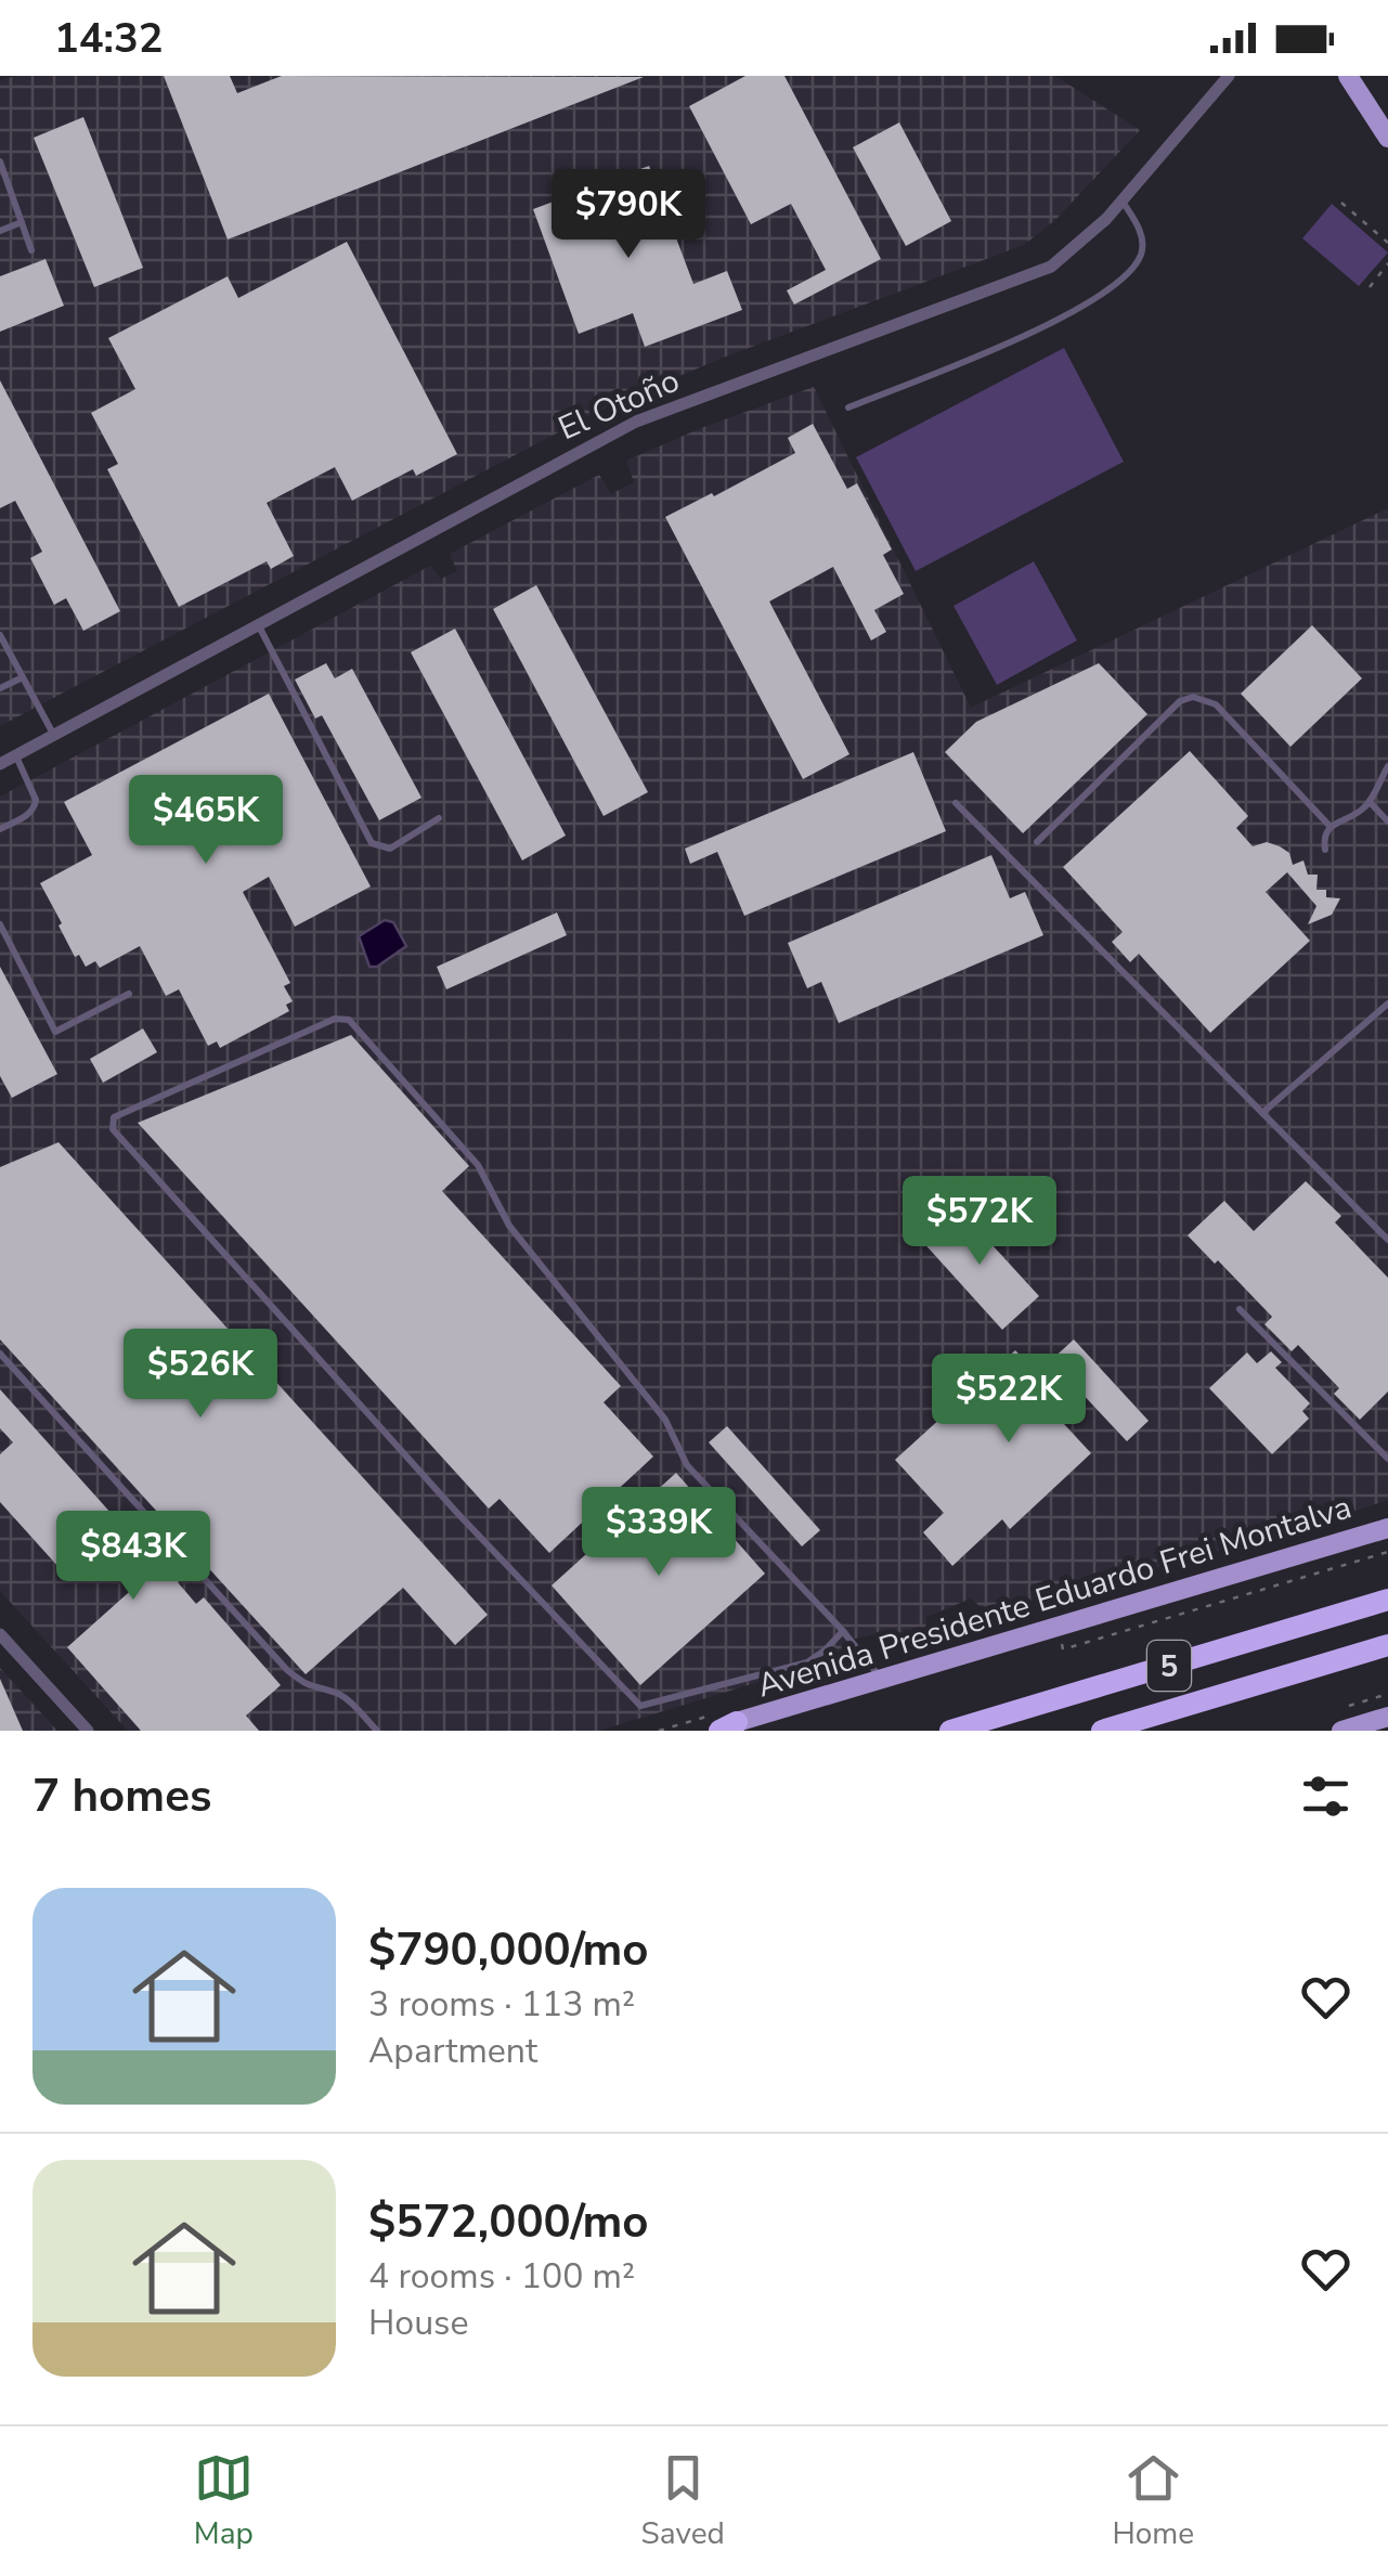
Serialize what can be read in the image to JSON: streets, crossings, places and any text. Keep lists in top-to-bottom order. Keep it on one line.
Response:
{"streets":{"highway":["5"],"main road":["Avenida Presidente Eduardo Frei Montalva"],"street":["El Otoño"]},"page":{"status":"14:32","price":["$790K","$465K","$572K","$526K","$522K","$339K","$843K"],"heading":"7 homes","list":[{"name":"$790,000/mo","note":"3 rooms · 113 m² · Apartment"},{"name":"$572,000/mo","note":"4 rooms · 100 m² · House"}],"tabs":["Map","Saved","Home"]}}
